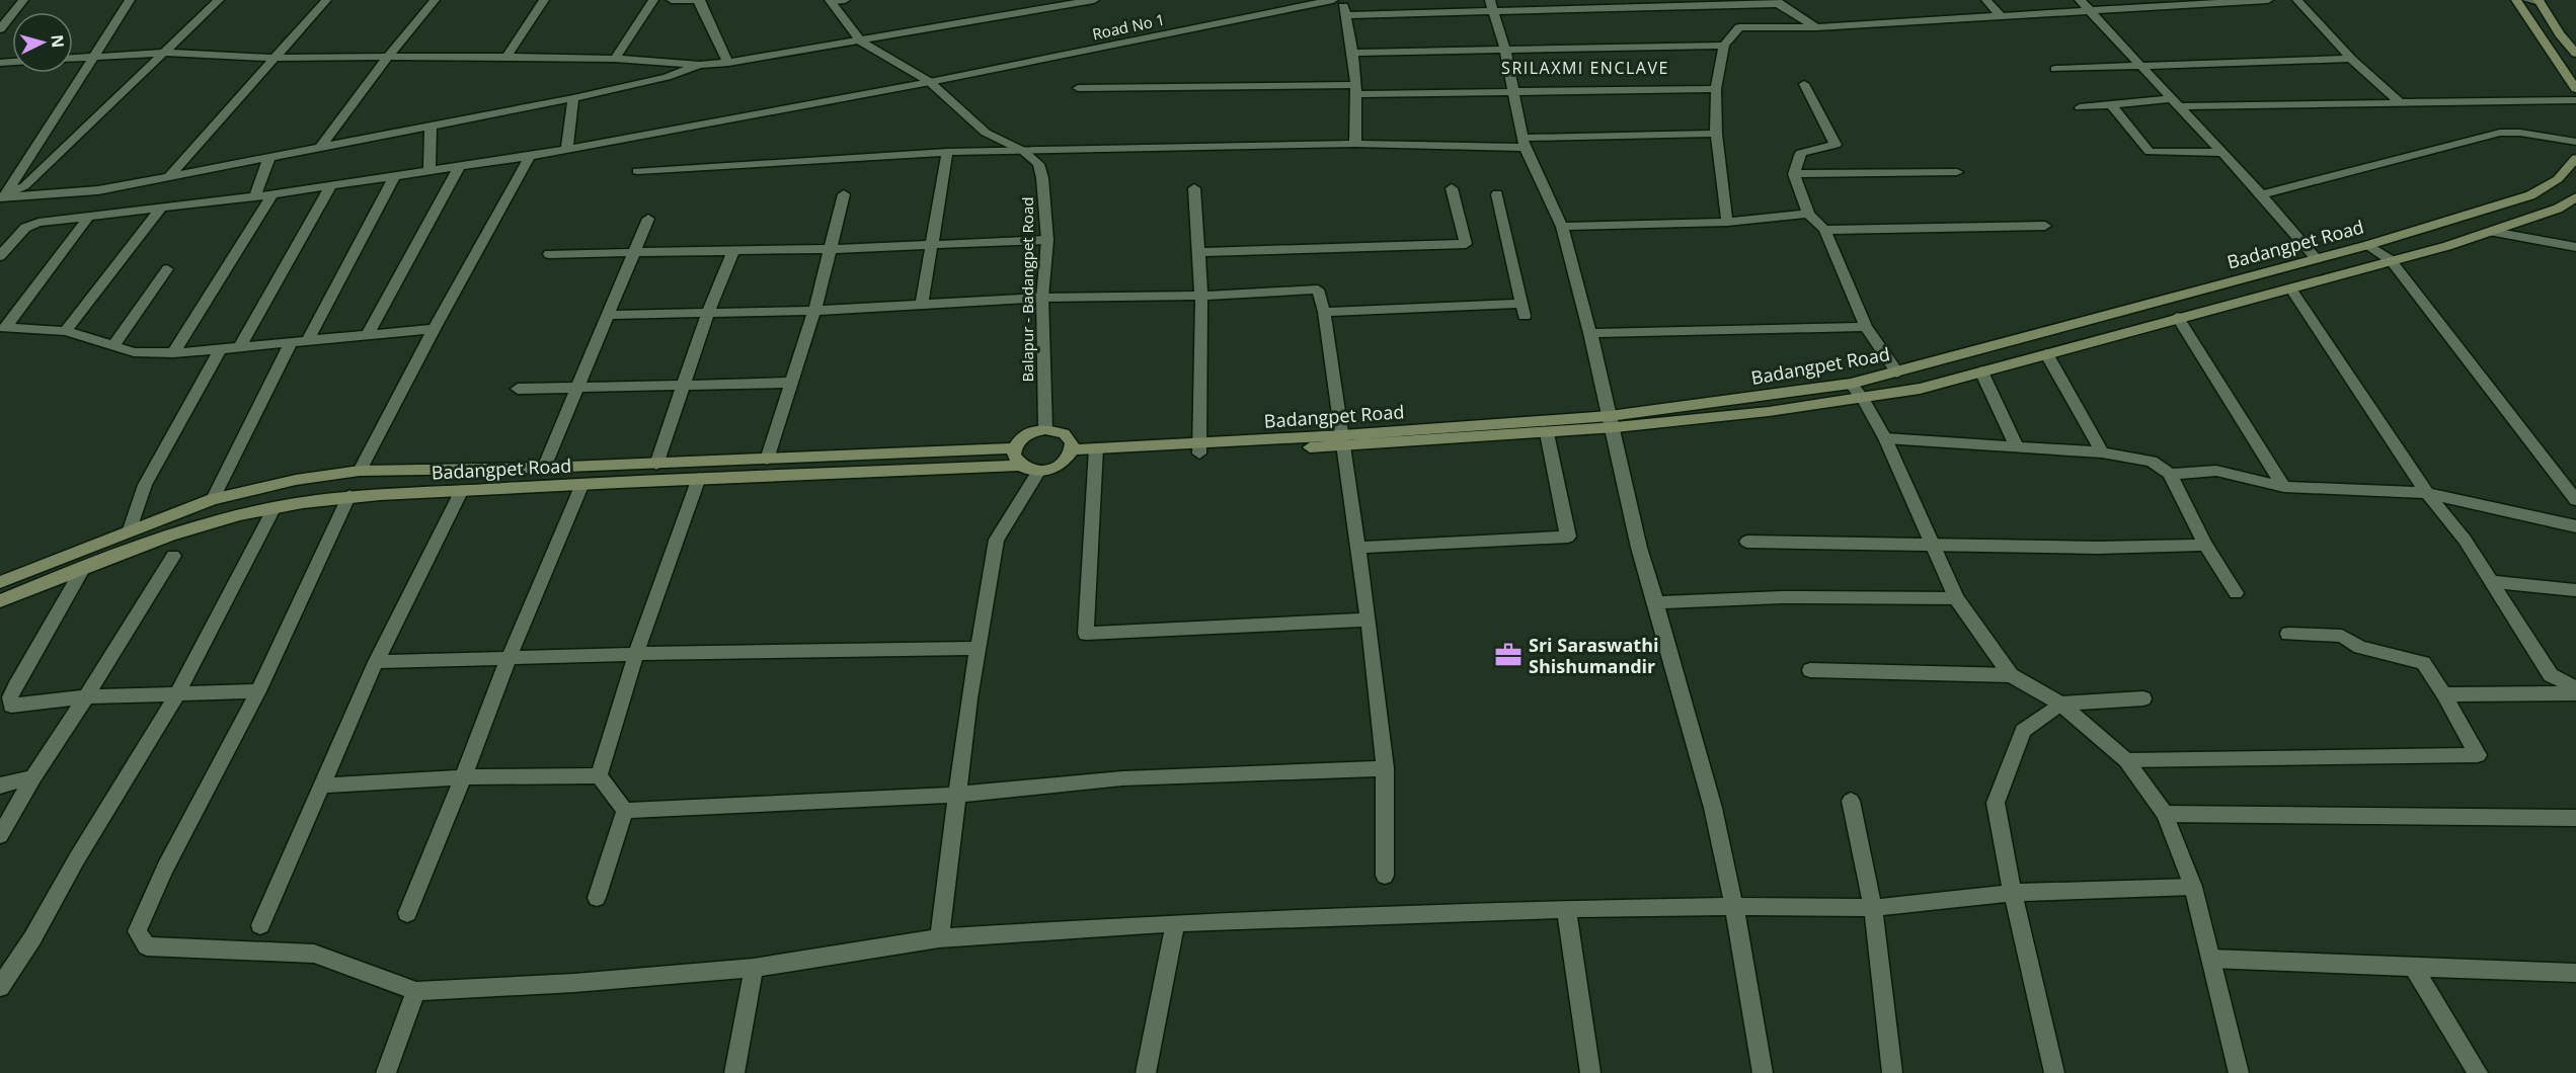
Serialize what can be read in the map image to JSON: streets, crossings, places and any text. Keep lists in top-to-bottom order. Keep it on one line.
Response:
{"streets":{"main road":["Badangpet Road"],"street":["Road No 1","Balapur - Badangpet Road"]},"crossings":[["Road No 1","Balapur - Badangpet Road"],["Badangpet Road","Balapur - Badangpet Road"]],"districts":["SRILAXMI ENCLAVE"],"places":{"office":["Sri Saraswathi Shishumandir"]},"north":"right"}
